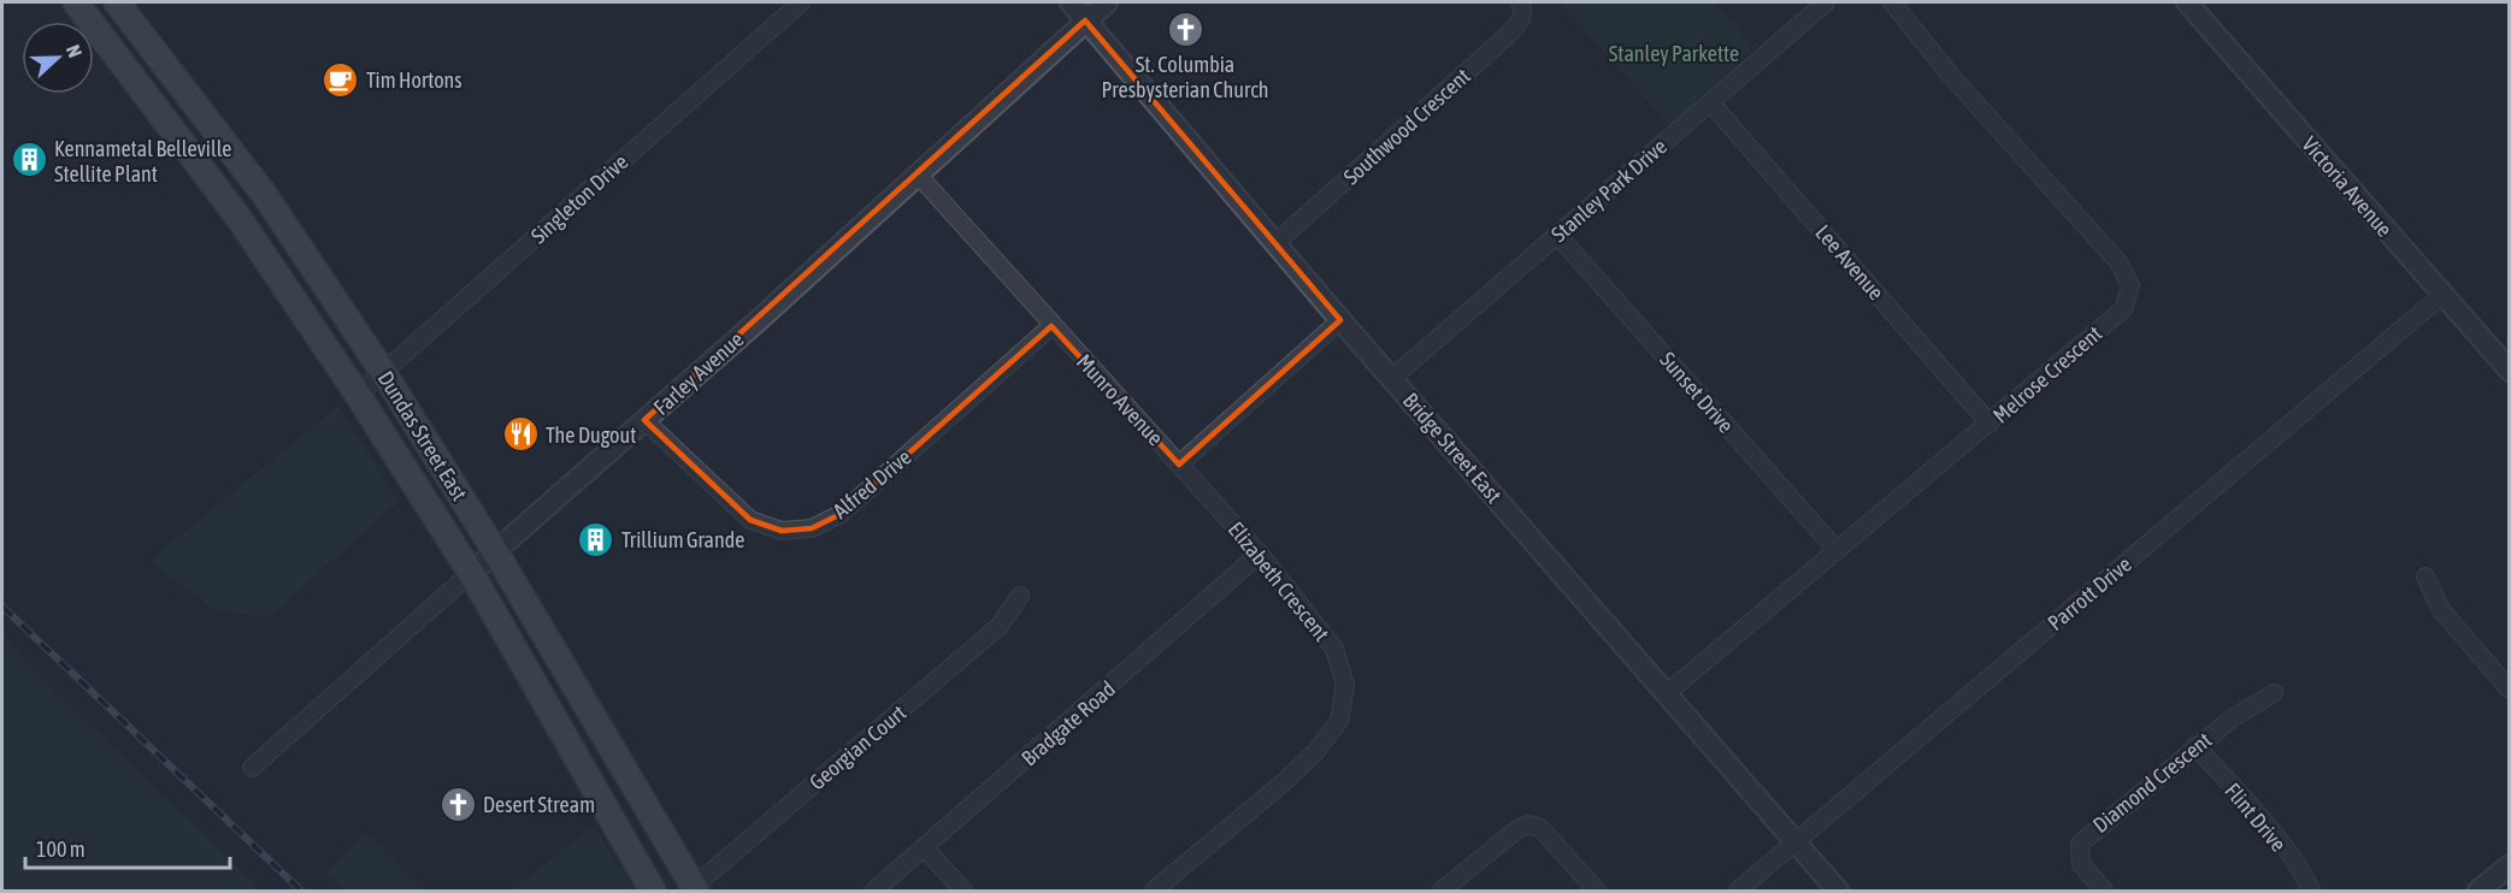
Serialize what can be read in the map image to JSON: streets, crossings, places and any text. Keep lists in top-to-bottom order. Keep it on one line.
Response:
{"streets":{"main road":["Dundas Street East"],"street":["Southwood Crescent","Victoria Avenue","Stanley Park Drive","Singleton Drive","Lee Avenue","Farley Avenue","Melrose Crescent","Sunset Drive","Munro Avenue","Bridge Street East","Alfred Drive","Elizabeth Crescent","Parrott Drive","Bradgate Road","Georgian Court","Diamond Crescent","Flint Drive"]},"crossings":[["Southwood Crescent","Bridge Street East"],["Victoria Avenue","Parrott Drive"],["Stanley Park Drive","Lee Avenue"],["Stanley Park Drive","Sunset Drive"],["Stanley Park Drive","Bridge Street East"],["Singleton Drive","Dundas Street East"],["Lee Avenue","Melrose Crescent"],["Farley Avenue","Munro Avenue"],["Farley Avenue","Dundas Street East"],["Farley Avenue","Bridge Street East"],["Farley Avenue","Alfred Drive"],["Melrose Crescent","Sunset Drive"],["Melrose Crescent","Bridge Street East"],["Munro Avenue","Bridge Street East"],["Munro Avenue","Alfred Drive"],["Munro Avenue","Elizabeth Crescent"],["Dundas Street East","Georgian Court"],["Bridge Street East","Parrott Drive"],["Elizabeth Crescent","Bradgate Road"],["Diamond Crescent","Flint Drive"]],"parks":["Stanley Parkette"],"places":{"church":["St. Columbia Presbysterian Church","Desert Stream"],"cafe":["Tim Hortons"],"building":["Kennametal Belleville Stellite Plant","Trillium Grande"],"restaurant":["The Dugout"]},"scale_bar":"100 m","north":"right"}
